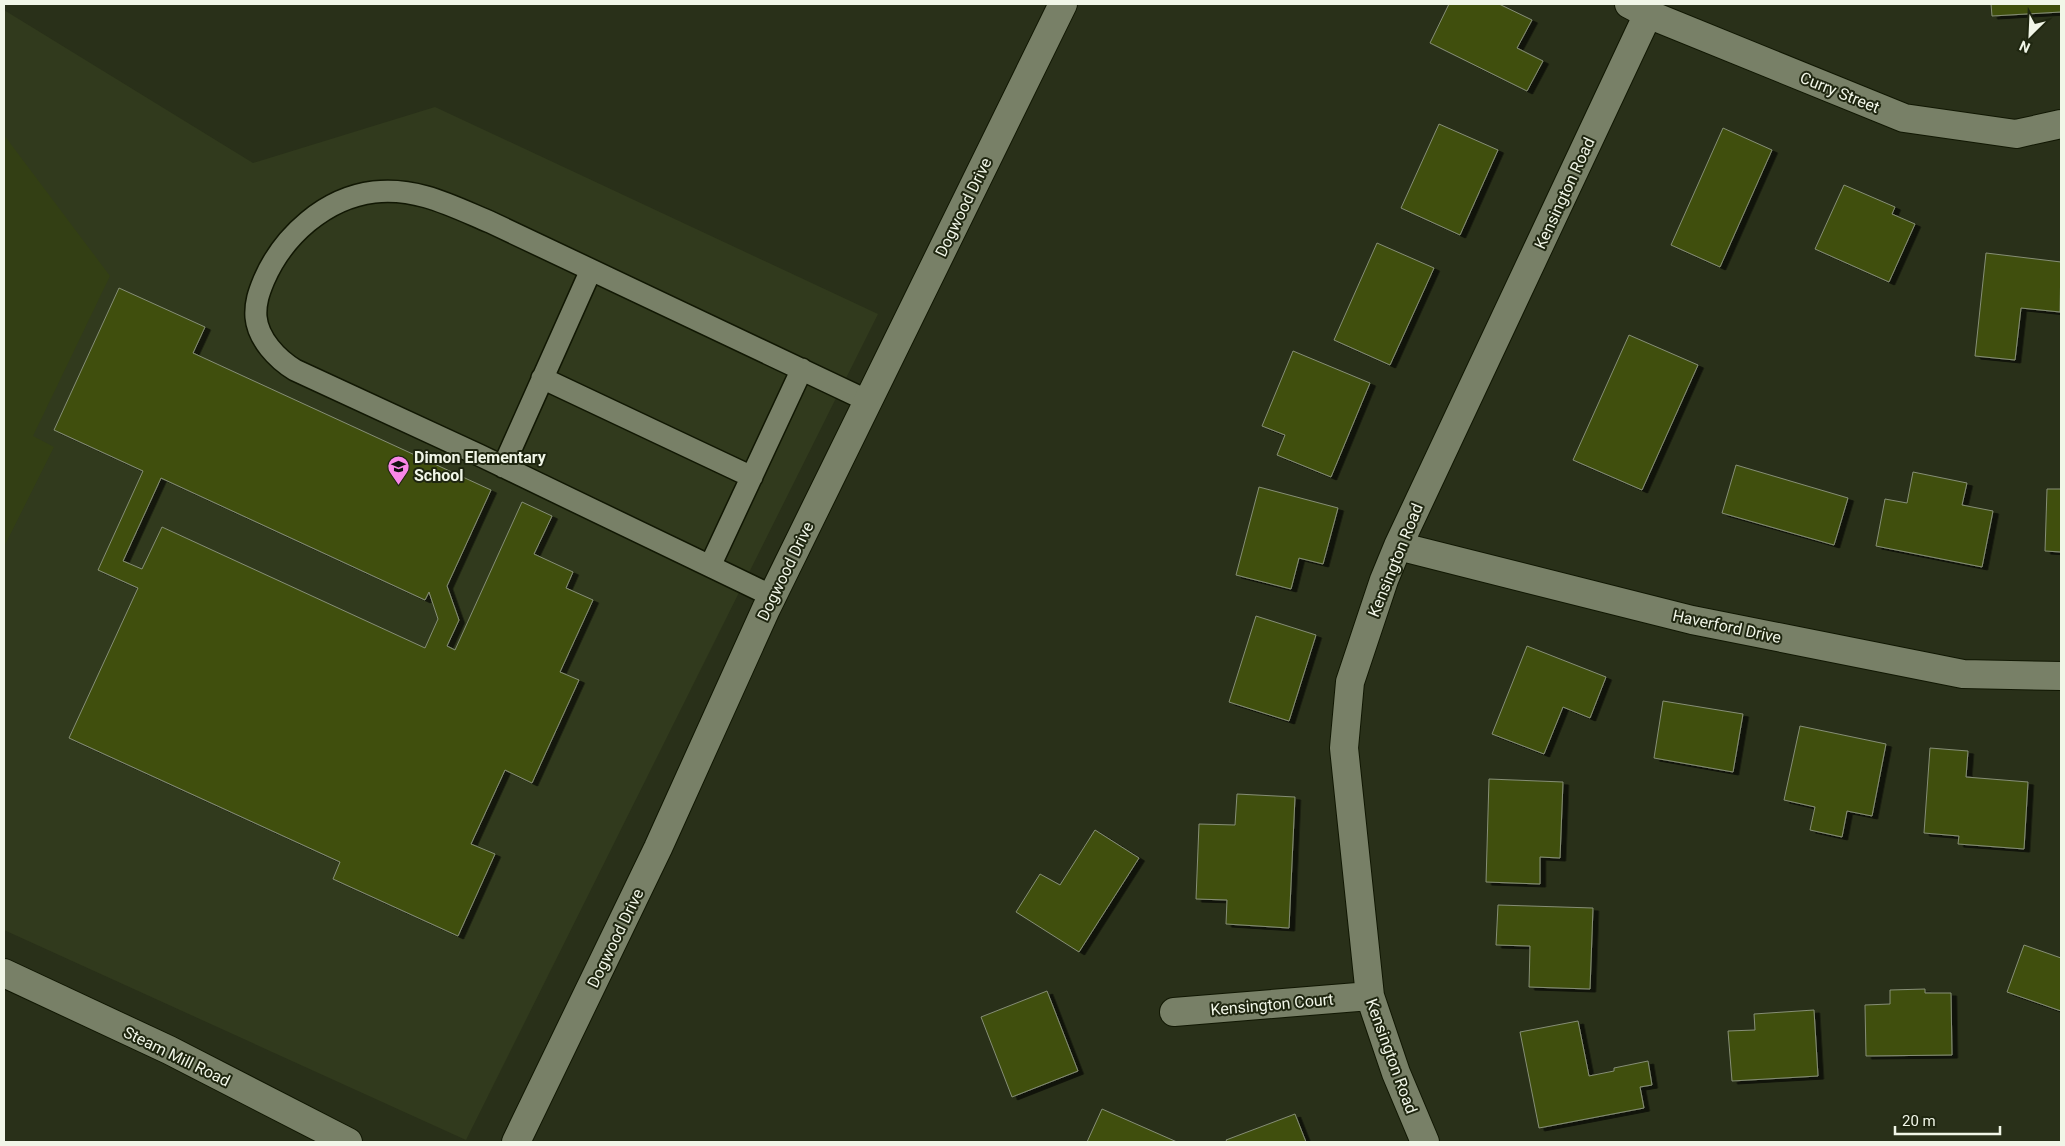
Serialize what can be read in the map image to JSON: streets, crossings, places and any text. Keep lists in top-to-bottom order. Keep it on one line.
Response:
{"streets":{"street":["Curry Street","Kensington Road","Dogwood Drive","Haverford Drive","Kensington Court","Steam Mill Road"]},"crossings":[["Curry Street","Kensington Road"],["Kensington Road","Haverford Drive"],["Kensington Road","Kensington Court"]],"places":{"school or university":["Dimon Elementary School"]},"scale_bar":"20 m","north":"bottom left"}
